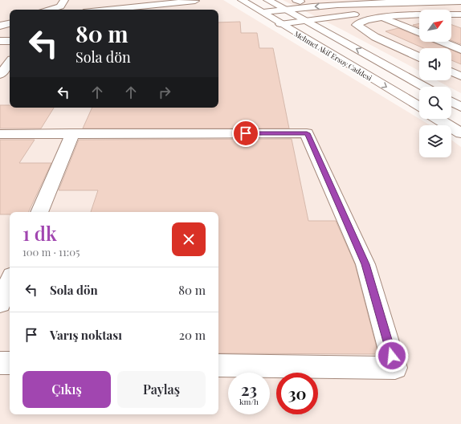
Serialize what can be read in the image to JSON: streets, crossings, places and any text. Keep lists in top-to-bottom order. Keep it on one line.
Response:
{"streets":{"street":["Mehmet Akif Ersoy Caddesi"]},"north":"top right","page":{"turn":["80 m","Sola dön"],"heading":["1 dk","100 m · 11:05"],"list":[{"name":"Sola dön","value":"80 m"},{"name":"Varış noktası","value":"20 m"}],"buttons":["Çıkış","Paylaş"],"speed":"23 km/h","limit":"30"}}
